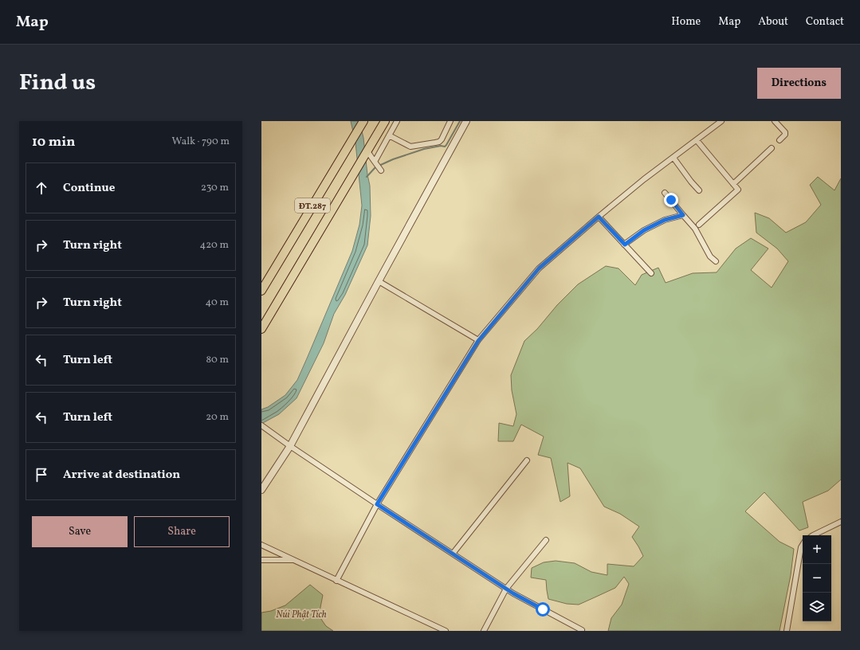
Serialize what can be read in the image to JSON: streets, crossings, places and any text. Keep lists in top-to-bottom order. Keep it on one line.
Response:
{"streets":{"main road":["ĐT.287"]},"parks":["Núi Phật Tích"],"page":{"header":"Map","nav":["Home","Map","About","Contact"],"title":"Find us","buttons":["Directions",["Save","Share"]],"heading":["10 min","Walk · 790 m"],"list":[["Continue","230 m"],["Turn right","420 m"],["Turn right","40 m"],["Turn left","80 m"],["Turn left","20 m"],"Arrive at destination"],"map_buttons":["+","−"]}}
